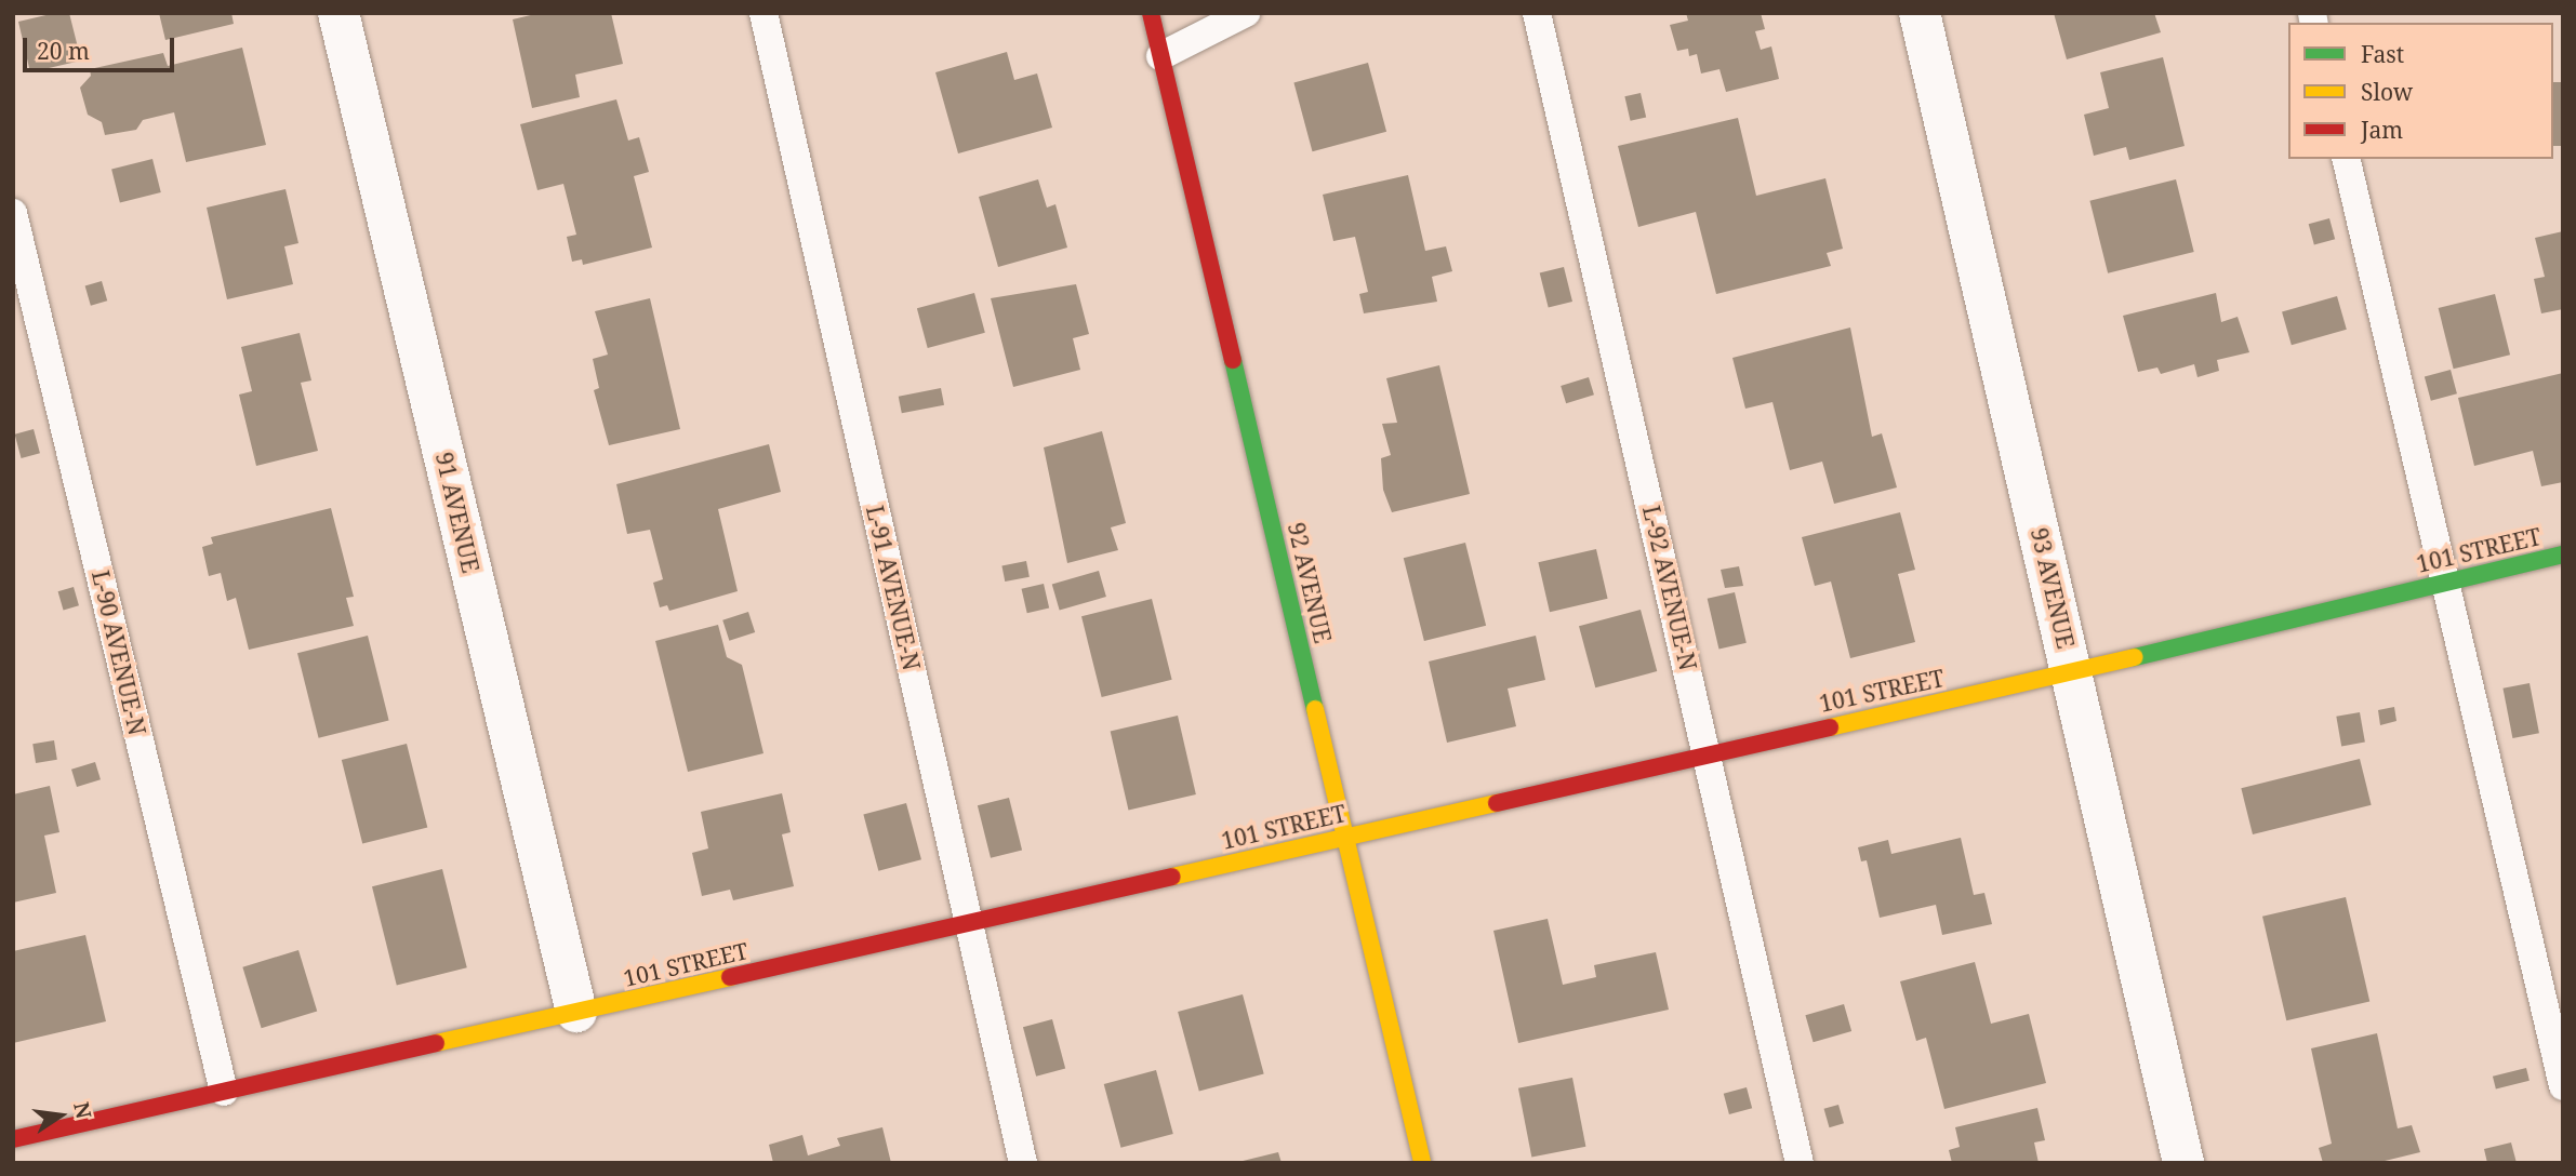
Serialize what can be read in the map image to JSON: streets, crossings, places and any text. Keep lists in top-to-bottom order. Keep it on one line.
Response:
{"streets":{"street":["91 AVENUE","101 STREET","92 AVENUE","93 AVENUE"],"lane":["L-91 AVENUE-N","L-92 AVENUE-N","L-90 AVENUE-N"]},"crossings":[["91 AVENUE","101 STREET"],["101 STREET","92 AVENUE"],["101 STREET","L-91 AVENUE-N"],["101 STREET","L-92 AVENUE-N"],["101 STREET","93 AVENUE"],["101 STREET","L-90 AVENUE-N"]],"legend":["Fast","Slow","Jam"],"scale_bar":"20 m","north":"right"}
